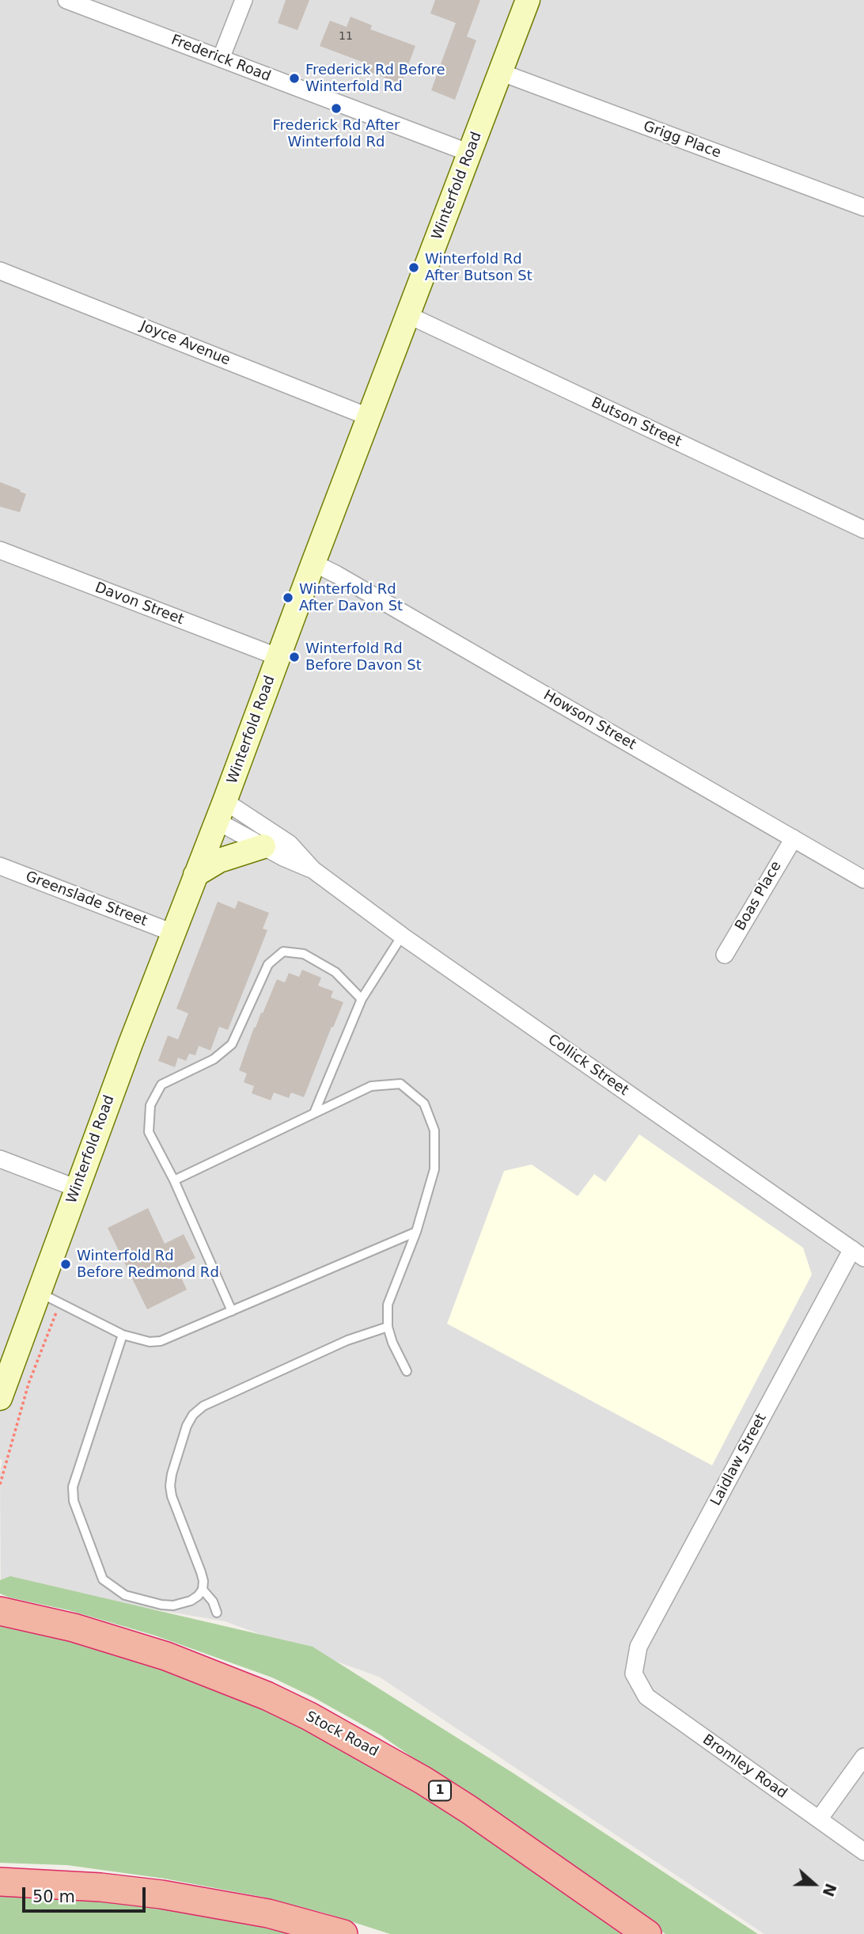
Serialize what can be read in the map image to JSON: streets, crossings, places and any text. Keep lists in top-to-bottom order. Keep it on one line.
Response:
{"streets":{"highway":["Stock Road","1"],"main road":["Winterfold Road"],"street":["Frederick Road","Grigg Place","Joyce Avenue","Butson Street","Davon Street","Howson Street","Boas Place","Greenslade Street","Collick Street","Laidlaw Street","Bromley Road"]},"crossings":[["Frederick Road","Winterfold Road"],["Grigg Place","Winterfold Road"],["Winterfold Road","Joyce Avenue"],["Winterfold Road","Butson Street"],["Winterfold Road","Davon Street"],["Winterfold Road","Howson Street"],["Winterfold Road","Greenslade Street"],["Winterfold Road","Collick Street"],["Howson Street","Boas Place"],["Collick Street","Laidlaw Street"],["Laidlaw Street","Bromley Road"]],"places":["Frederick Rd Before Winterfold Rd","Frederick Rd After Winterfold Rd","Winterfold Rd After Butson St","Winterfold Rd After Davon St","Winterfold Rd Before Davon St","Winterfold Rd Before Redmond Rd"],"house_numbers":["11"],"scale_bar":"50 m","north":"right"}
